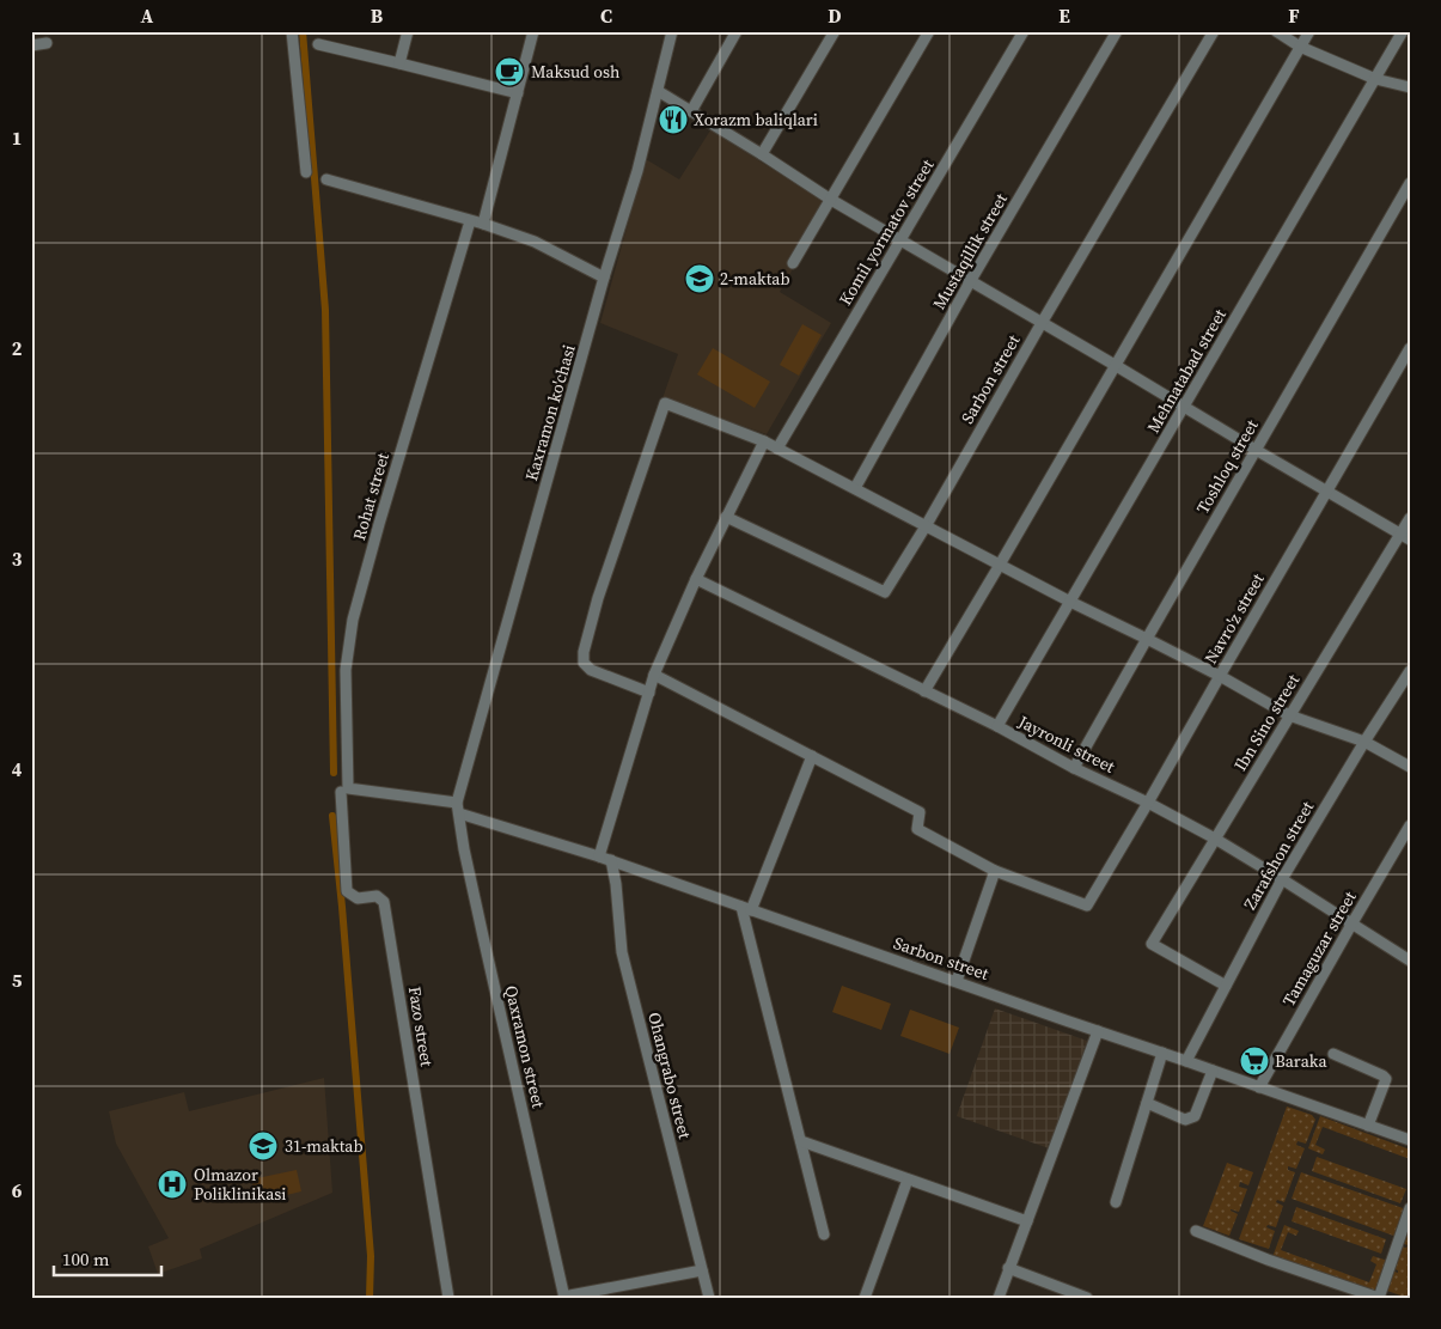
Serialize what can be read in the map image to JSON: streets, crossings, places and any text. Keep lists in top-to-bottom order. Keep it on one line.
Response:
{"streets":{"street":["Komil yormatov street","Mustaqillik street","Mehnatаbаd street","Sarbon street","Kaxramon ko'chasi","Toshloq street","Rohat street","Navro'z street","Ibn Sino street","Jayronli street","Zarafshon street","Tamaguzar street","Fazo street","Qaxramon street","Ohangrabo street"]},"crossings":[["Mehnatаbаd street","Jayronli street"],["Sarbon street","Kaxramon ko'chasi"],["Sarbon street","Rohat street"],["Sarbon street","Zarafshon street"],["Sarbon street","Tamaguzar street"],["Sarbon street","Fazo street"],["Sarbon street","Qaxramon street"],["Sarbon street","Ohangrabo street"],["Kaxramon ko'chasi","Qaxramon street"],["Toshloq street","Jayronli street"],["Rohat street","Fazo street"],["Navro'z street","Jayronli street"],["Ibn Sino street","Jayronli street"],["Ibn Sino street","Zarafshon street"],["Jayronli street","Zarafshon street"],["Jayronli street","Tamaguzar street"]],"places":{"cafe":["Maksud osh"],"restaurant":["Xorazm baliqlari"],"school or university":["2-maktab","31-maktab"],"supermarket":["Baraka"],"hospital":["Olmazor Poliklinikasi"]},"scale_bar":"100 m","grid":{"columns":["A","B","C","D","E","F"],"rows":["1","2","3","4","5","6"]}}
